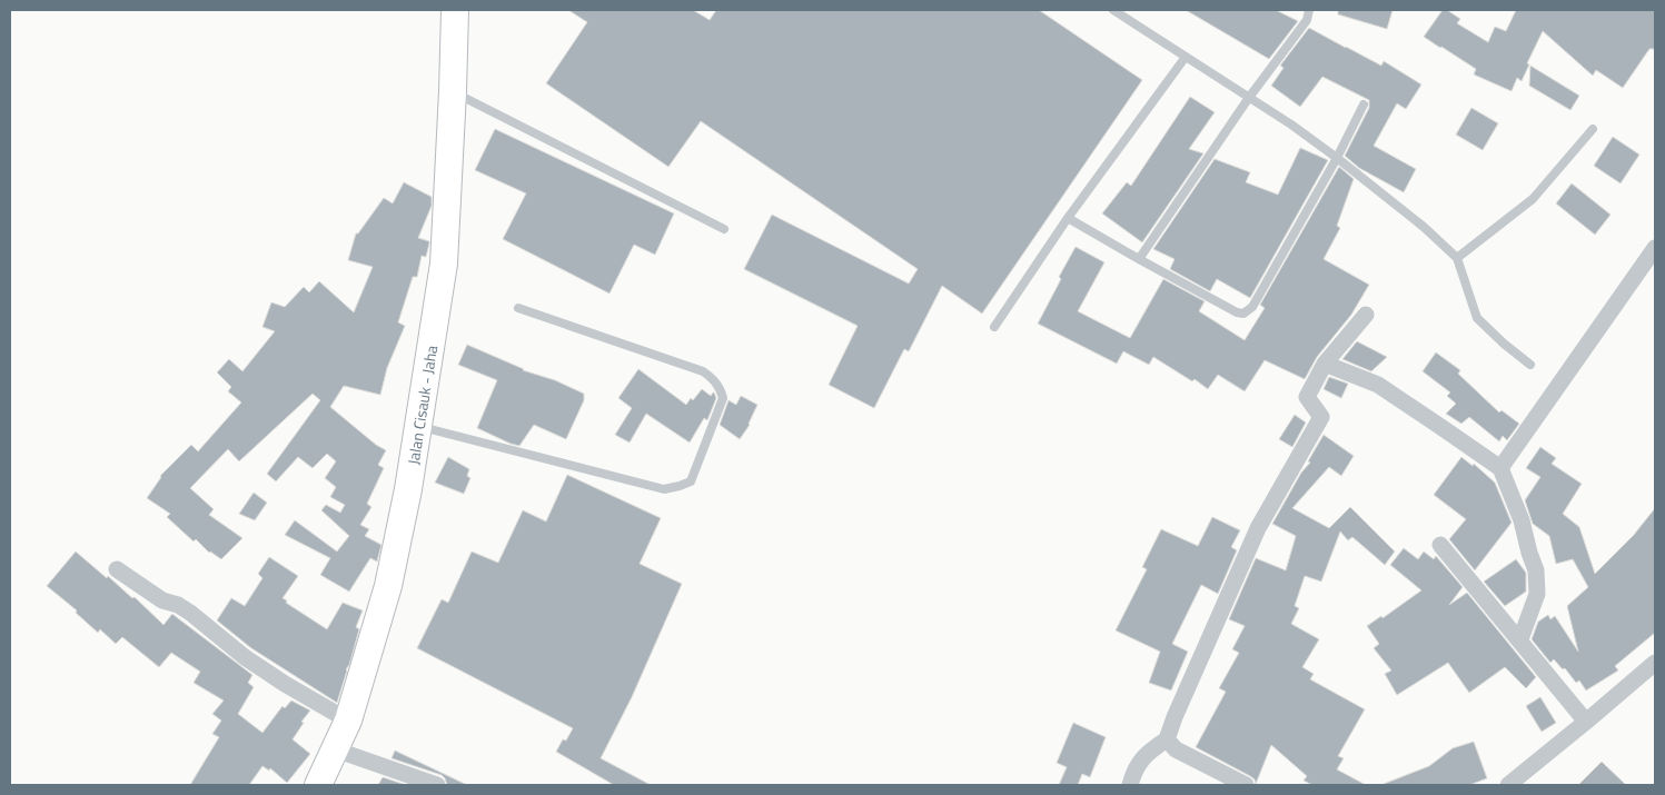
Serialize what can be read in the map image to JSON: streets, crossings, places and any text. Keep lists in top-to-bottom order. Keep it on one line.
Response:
{"streets":{"main road":["Jalan Cisauk - Jaha"]}}
